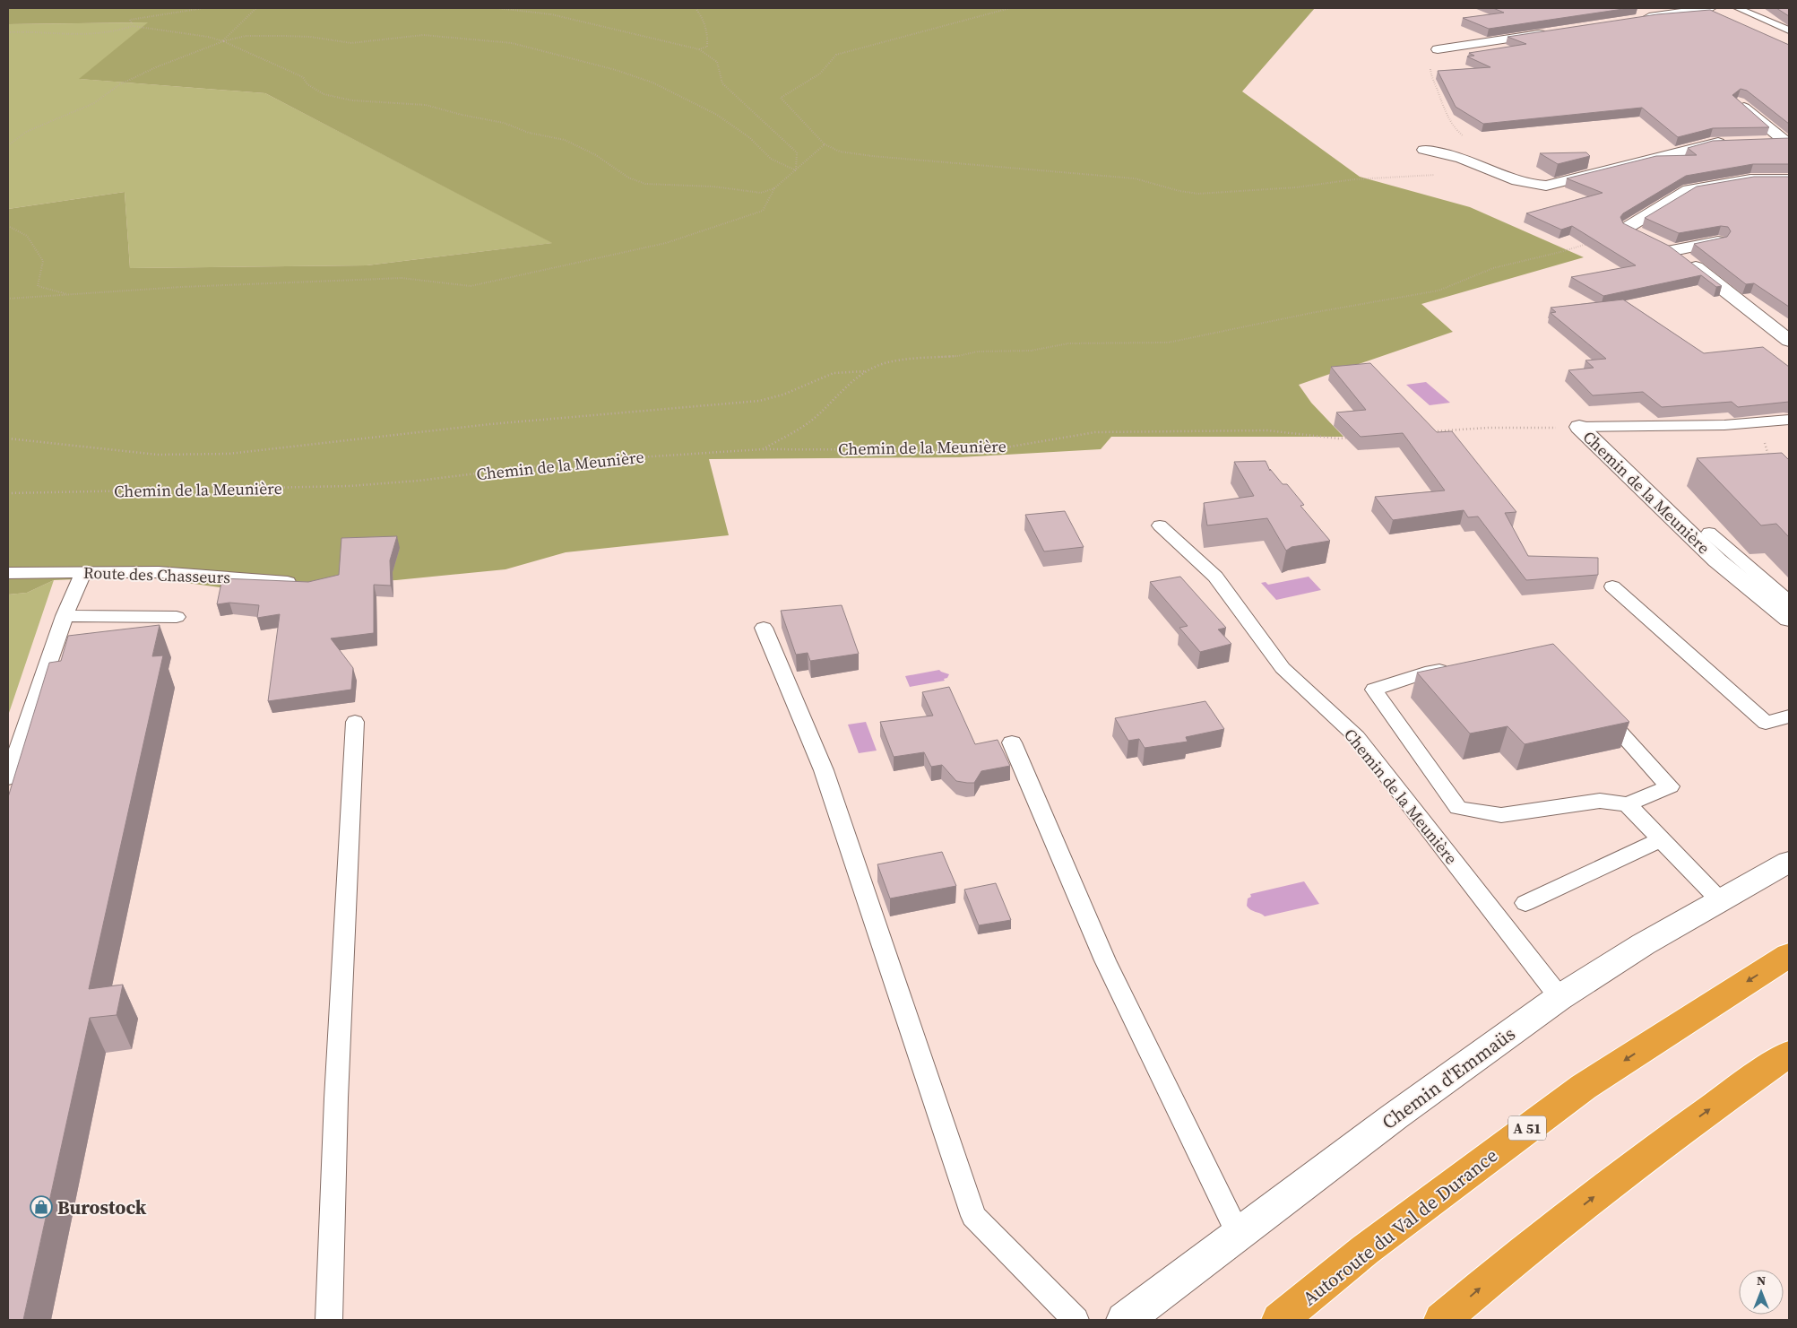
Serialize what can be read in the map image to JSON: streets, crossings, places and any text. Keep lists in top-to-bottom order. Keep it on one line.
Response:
{"streets":{"highway":["A 51","Autoroute du Val de Durance"],"street":["Chemin de la Meunière","Chemin d'Emmaüs"],"lane":["Route des Chasseurs"]},"crossings":[["Chemin de la Meunière","Chemin d'Emmaüs"]],"places":{"shop":["Burostock"]},"north":"top"}
